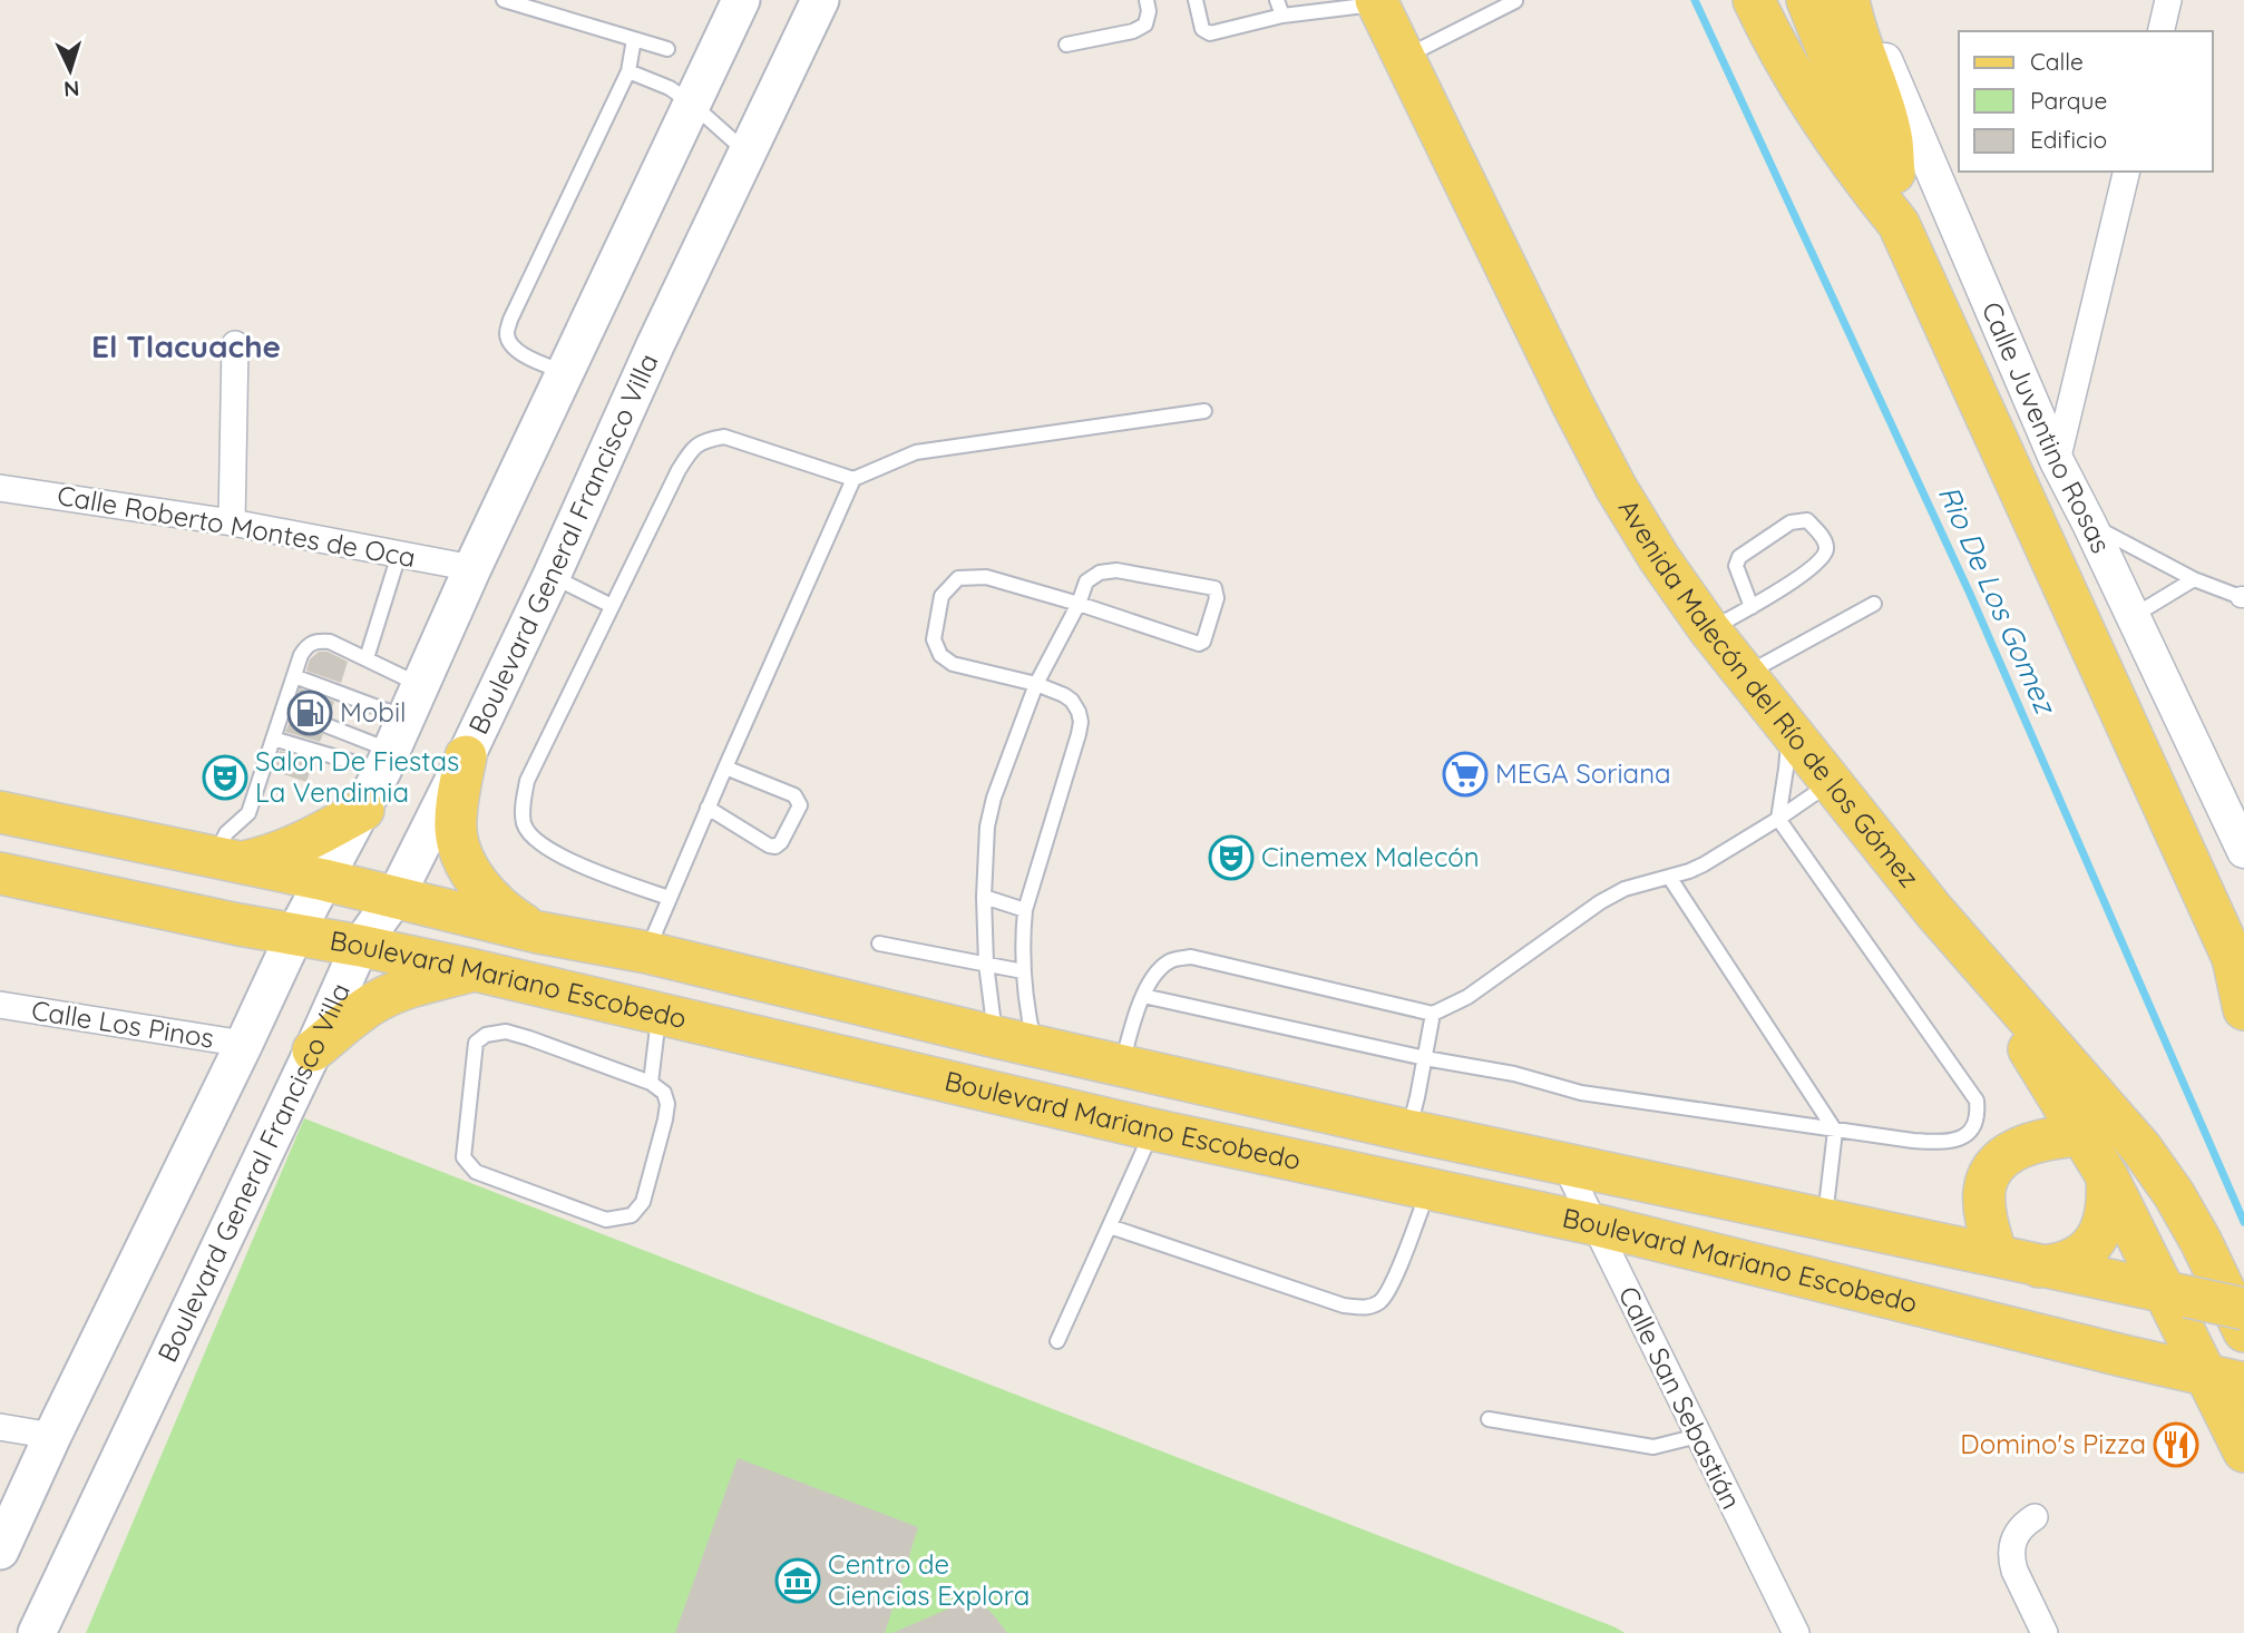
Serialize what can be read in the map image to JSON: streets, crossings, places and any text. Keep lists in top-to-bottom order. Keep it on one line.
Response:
{"streets":{"main road":["Boulevard General Francisco Villa","Avenida Malecón del Río de los Gómez","Boulevard Mariano Escobedo"],"street":["Calle Juventino Rosas","Calle Roberto Montes de Oca","Calle Los Pinos","Calle San Sebastián"]},"crossings":[["Boulevard General Francisco Villa","Boulevard Mariano Escobedo"],["Boulevard Mariano Escobedo","Calle San Sebastián"]],"districts":["El Tlacuache"],"water":["Rio De Los Gomez"],"places":{"fuel station":["Mobil"],"supermarket":["MEGA Soriana"],"theatre":["Salon De Fiestas La Vendimia","Cinemex Malecón"],"restaurant":["Domino's Pizza"],"museum":["Centro de Ciencias Explora"]},"legend":["Calle","Parque","Edificio"],"north":"bottom"}
